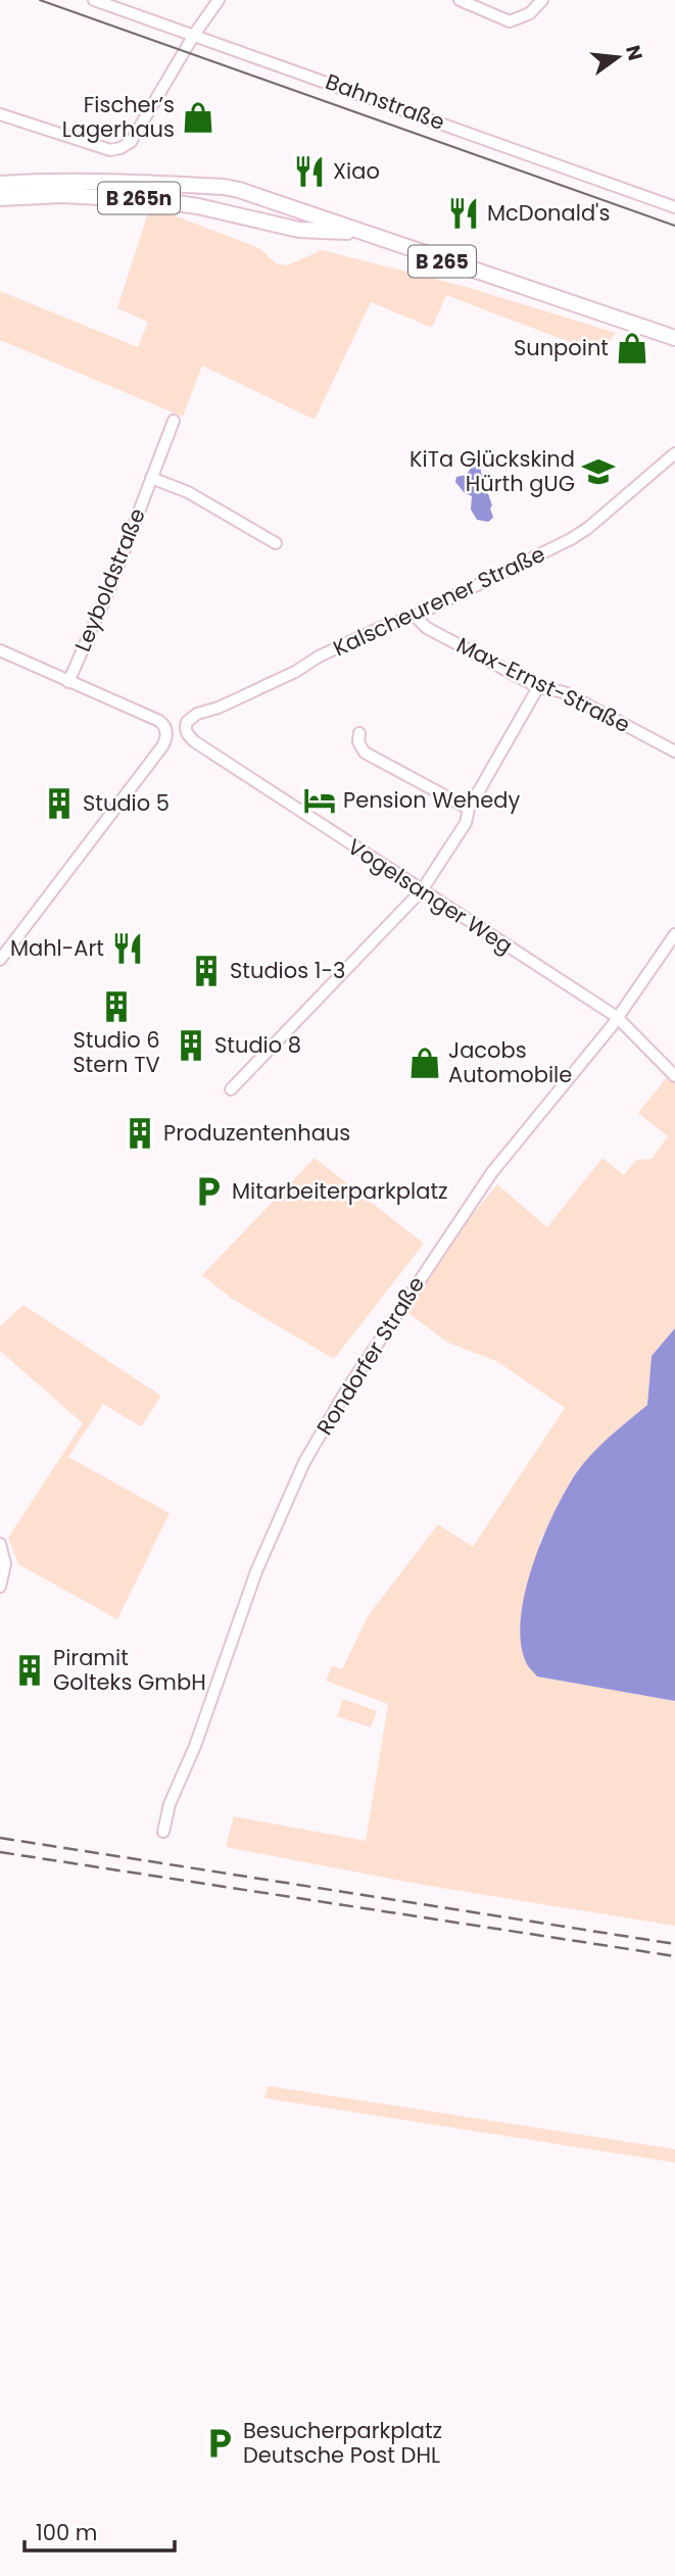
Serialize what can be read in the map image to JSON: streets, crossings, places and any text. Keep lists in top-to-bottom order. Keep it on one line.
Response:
{"streets":{"main road":["B 265n","B 265"],"street":["Bahnstraße","Leyboldstraße","Kalscheurener Straße","Max-Ernst-Straße","Vogelsanger Weg","Rondorfer Straße"]},"crossings":[["B 265n","B 265"],["Kalscheurener Straße","Max-Ernst-Straße"],["Kalscheurener Straße","Vogelsanger Weg"],["Vogelsanger Weg","Rondorfer Straße"]],"places":{"shop":["Fischer’s Lagerhaus","Sunpoint","Jacobs Automobile"],"restaurant":["Xiao","McDonald's","Mahl-Art"],"school or university":["KiTa Glückskind Hürth gUG"],"hotel":["Pension Wehedy"],"building":["Studio 5","Studios 1-3","Studio 6 Stern TV","Studio 8","Produzentenhaus","Piramit Golteks GmbH"],"parking":["Mitarbeiterparkplatz","Besucherparkplatz Deutsche Post DHL"]},"scale_bar":"100 m","north":"right"}
